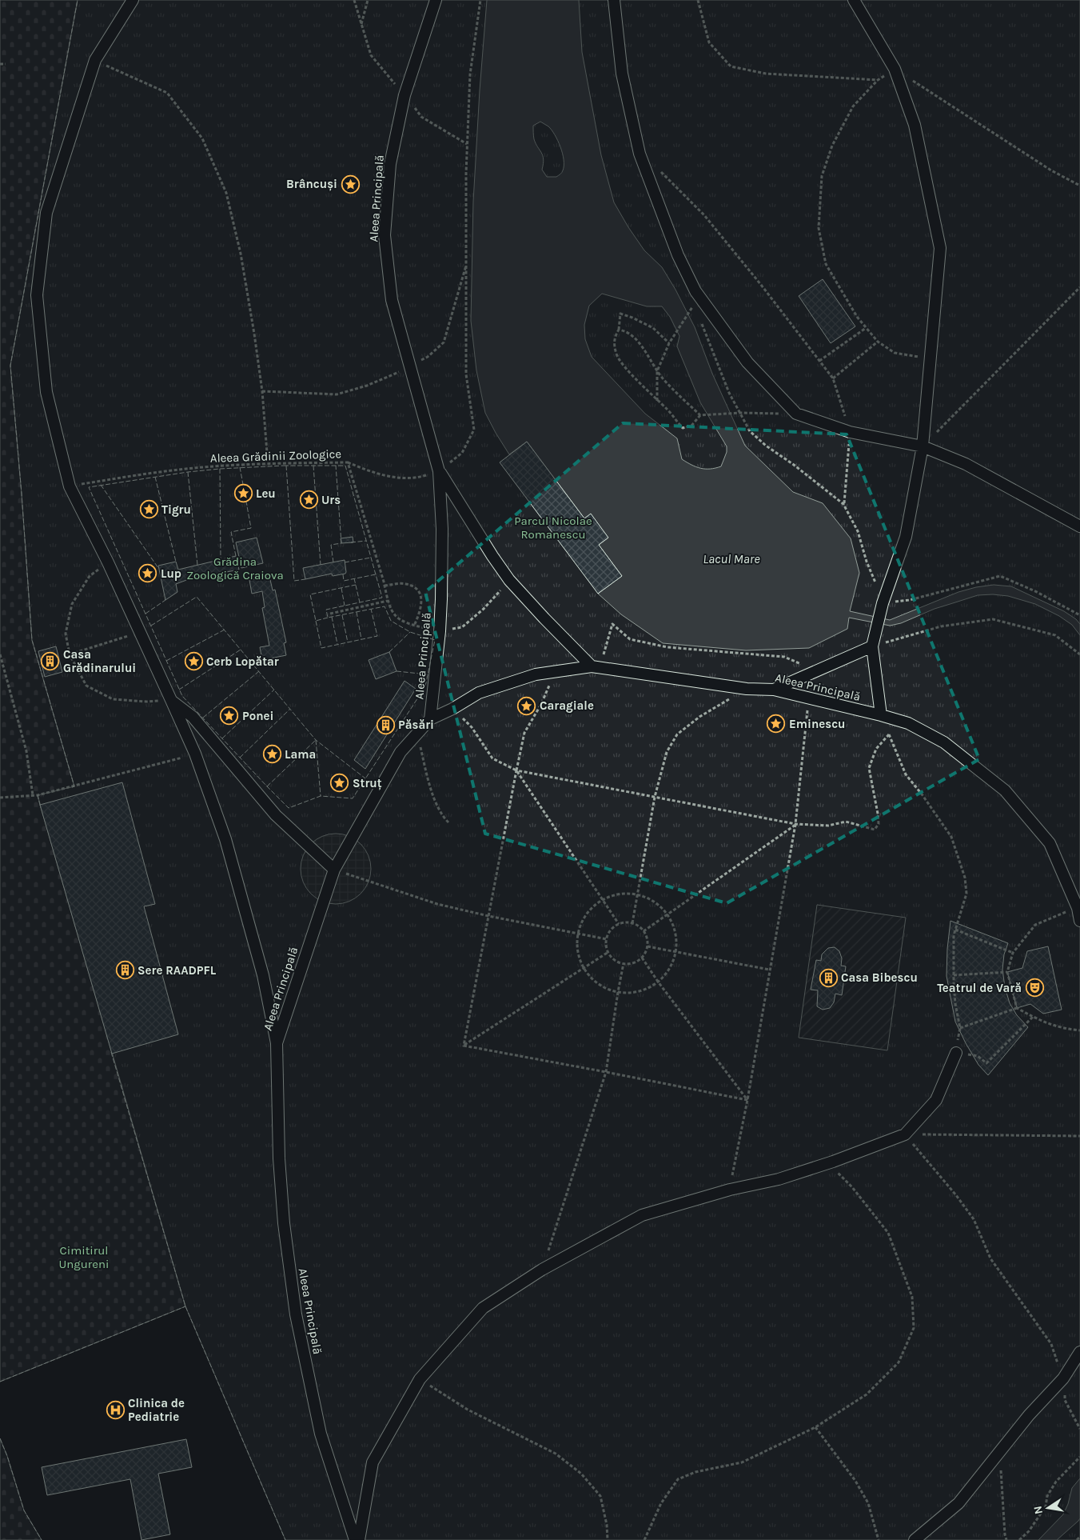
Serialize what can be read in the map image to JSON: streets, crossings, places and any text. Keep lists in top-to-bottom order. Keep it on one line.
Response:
{"streets":{"street":["Aleea Principală"],"path":["Aleea Grădinii Zoologice"]},"crossings":[["Aleea Principală","Aleea Grădinii Zoologice"]],"water":["Lacul Mare"],"parks":["Parcul Nicolae Romanescu","Grădina Zoologică Craiova","Cimitirul Ungureni"],"places":{"place":["Brâncuși","Leu","Urs","Tigru","Lup","Cerb Lopătar","Caragiale","Ponei","Eminescu","Lama","Struț"],"building":["Casa Grădinarului","Păsări","Sere RAADPFL","Casa Bibescu"],"theatre":["Teatrul de Vară"],"hospital":["Clinica de Pediatrie"]},"north":"left"}
